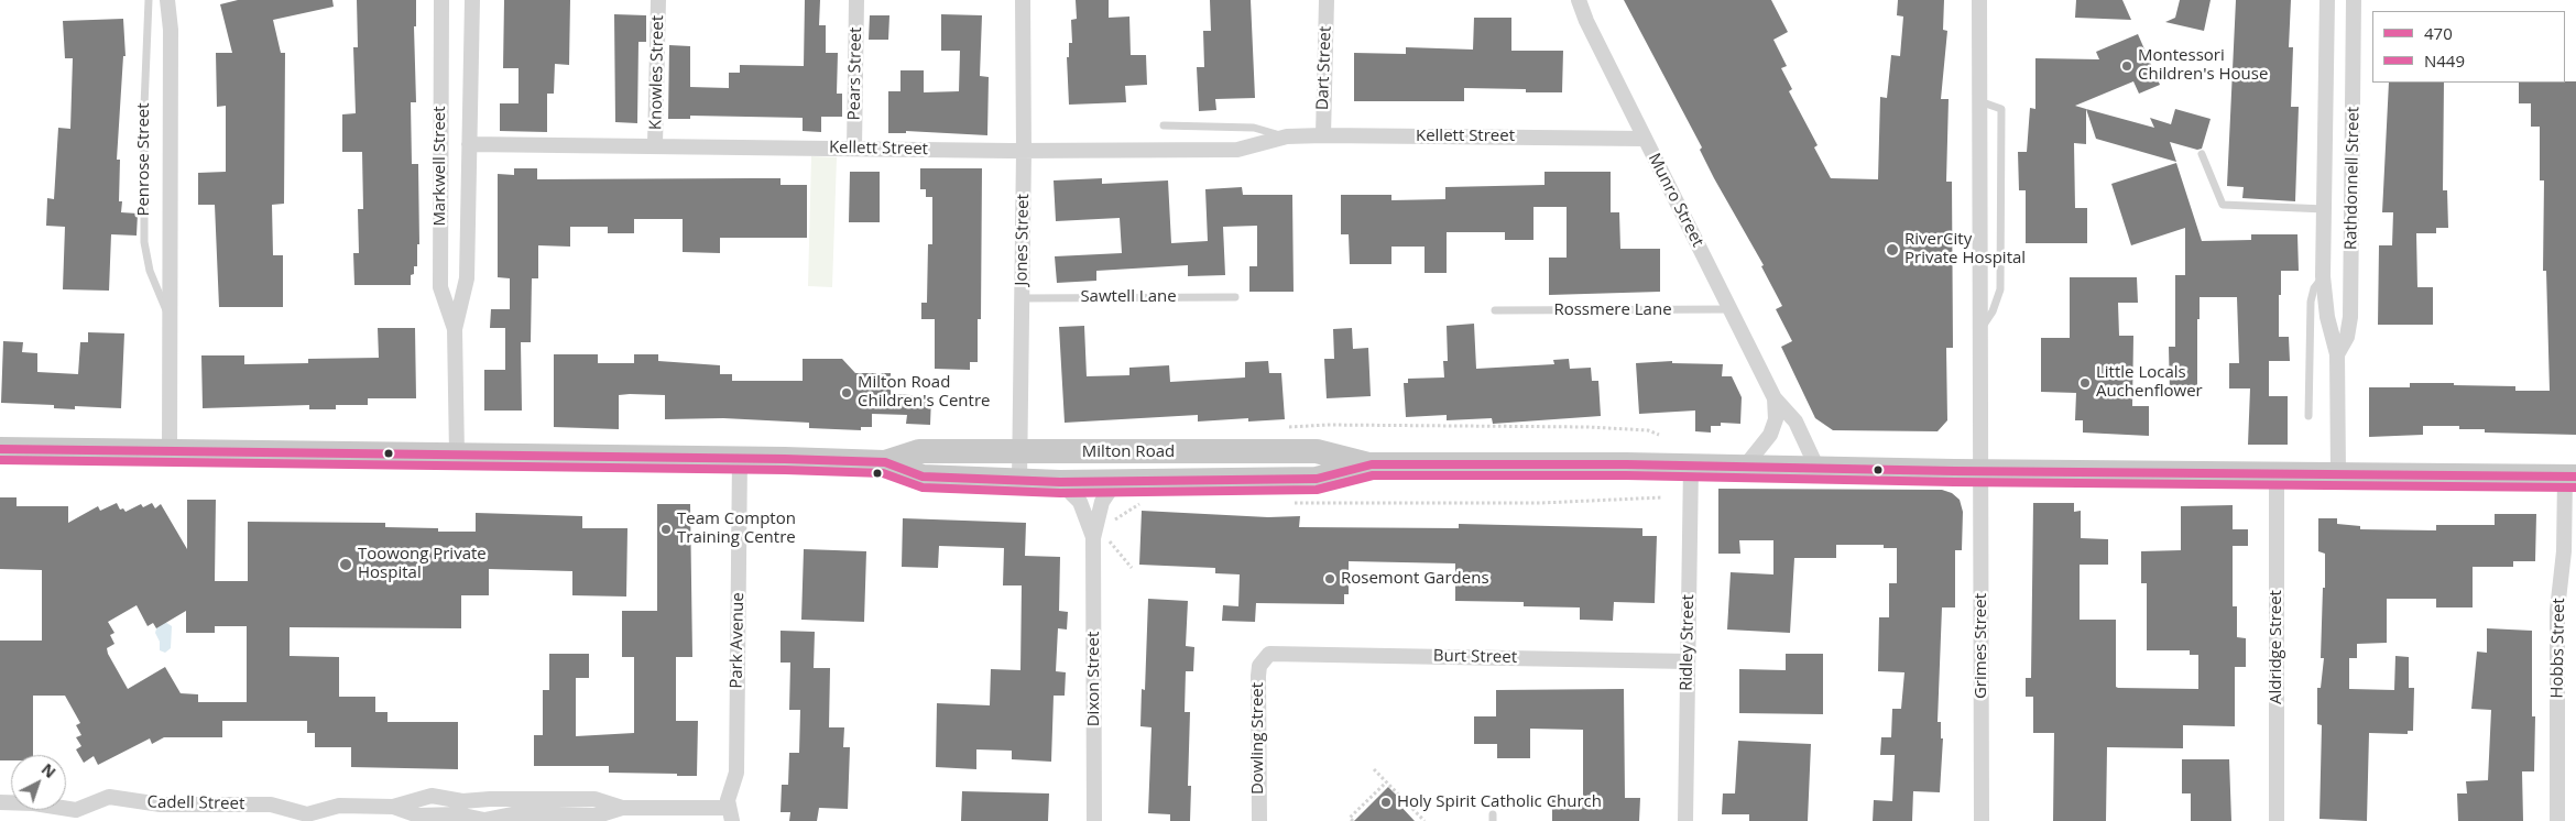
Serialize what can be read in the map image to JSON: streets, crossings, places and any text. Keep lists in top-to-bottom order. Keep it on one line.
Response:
{"streets":{"main road":["Milton Road"],"street":["Dart Street","Knowles Street","Pears Street","Kellett Street","Penrose Street","Markwell Street","Rathdonnell Street","Munro Street","Jones Street","Park Avenue","Ridley Street","Grimes Street","Aldridge Street","Hobbs Street","Burt Street","Dixon Street","Dowling Street","Cadell Street"],"lane":["Sawtell Lane","Rossmere Lane"]},"crossings":[["Dart Street","Kellett Street"],["Knowles Street","Kellett Street"],["Pears Street","Kellett Street"],["Kellett Street","Markwell Street"],["Kellett Street","Munro Street"],["Kellett Street","Jones Street"],["Penrose Street","Milton Road"],["Markwell Street","Milton Road"],["Rathdonnell Street","Milton Road"],["Munro Street","Rossmere Lane"],["Munro Street","Milton Road"],["Jones Street","Sawtell Lane"],["Jones Street","Milton Road"],["Milton Road","Park Avenue"],["Milton Road","Ridley Street"],["Milton Road","Grimes Street"],["Milton Road","Aldridge Street"],["Milton Road","Hobbs Street"],["Milton Road","Dixon Street"],["Park Avenue","Cadell Street"],["Ridley Street","Burt Street"],["Burt Street","Dowling Street"]],"places":["Montessori Children's House","RiverCity Private Hospital","Little Locals Auchenflower","Milton Road Children's Centre","Team Compton Training Centre","Toowong Private Hospital","Rosemont Gardens","Holy Spirit Catholic Church"],"lines":["transit line 470","transit line N449"],"legend":["470","N449"],"north":"top right"}
